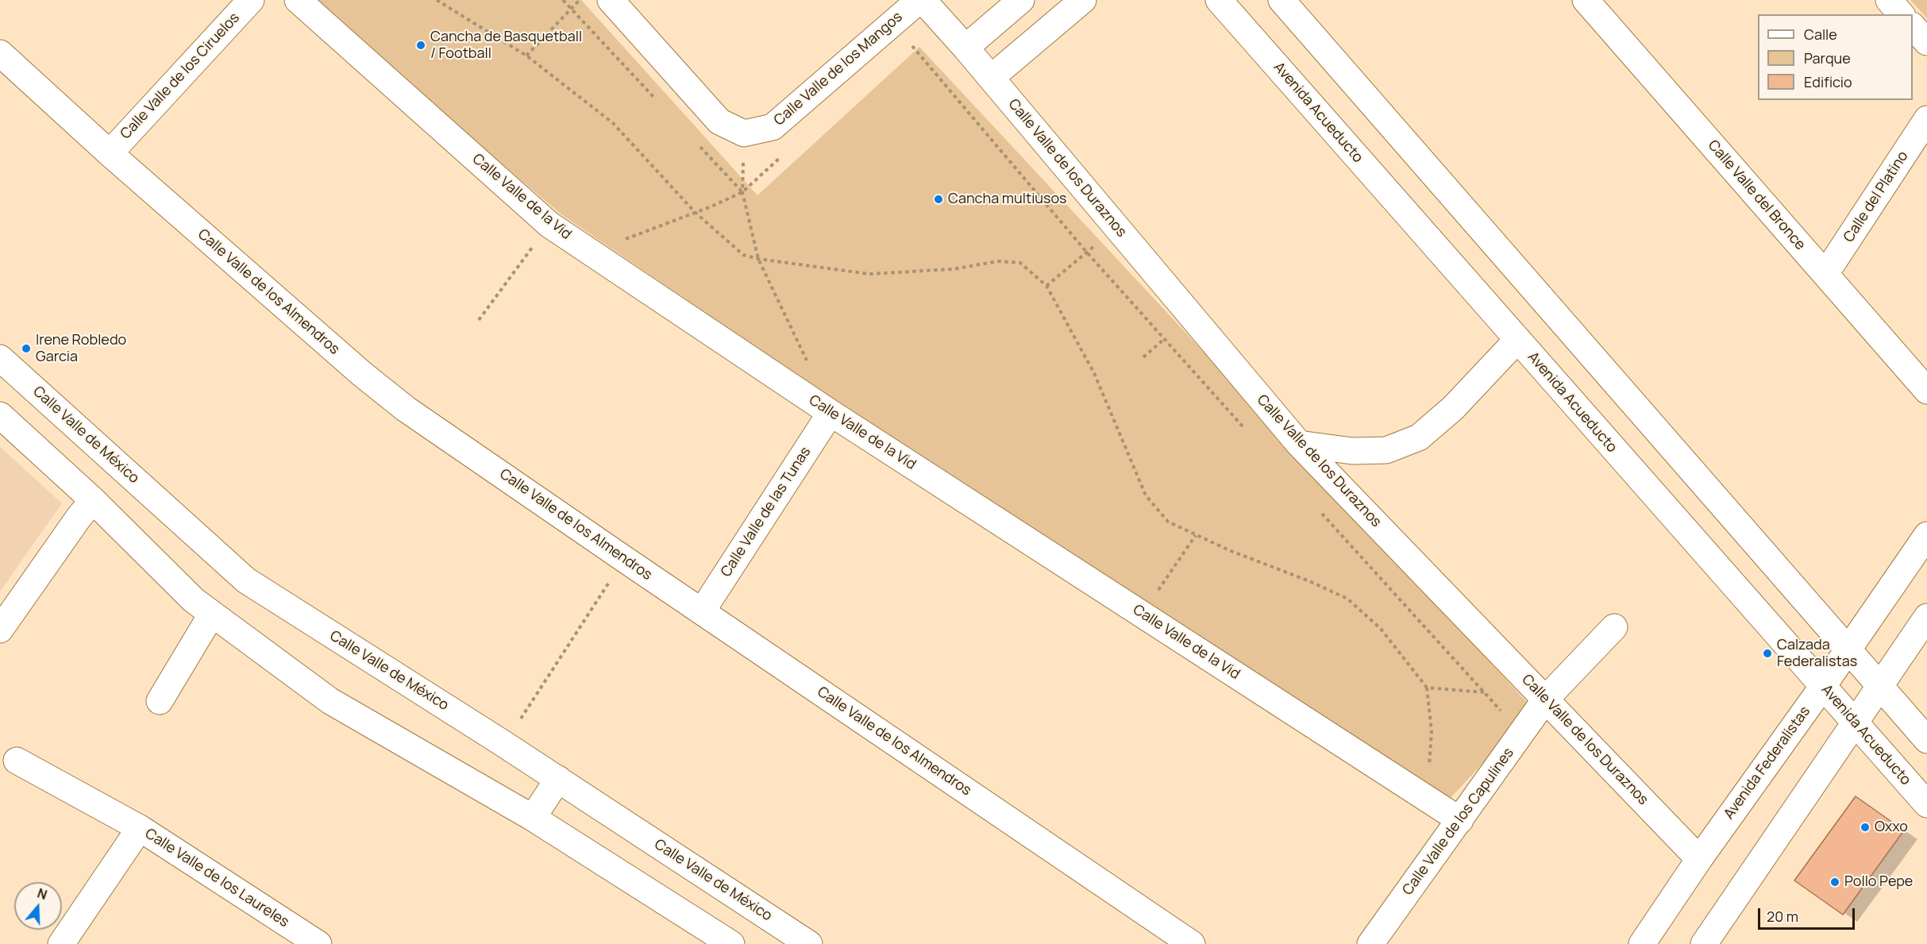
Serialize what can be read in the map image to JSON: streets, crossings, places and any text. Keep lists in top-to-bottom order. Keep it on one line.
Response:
{"streets":{"street":["Calle Valle de los Mangos","Calle Valle de los Ciruelos","Avenida Acueducto","Calle Valle de los Duraznos","Calle Valle del Bronce","Calle Valle de la Vid","Calle del Platino","Calle Valle de los Almendros","Calle Valle de México","Calle Valle de las Tunas","Avenida Federalistas","Calle Valle de los Capulines","Calle Valle de los Laureles"]},"crossings":[["Calle Valle de los Mangos","Calle Valle de los Duraznos"],["Calle Valle de los Ciruelos","Calle Valle de los Almendros"],["Avenida Acueducto","Avenida Federalistas"],["Calle Valle de los Duraznos","Avenida Federalistas"],["Calle Valle de los Duraznos","Calle Valle de los Capulines"],["Calle Valle del Bronce","Calle del Platino"],["Calle Valle de la Vid","Calle Valle de las Tunas"],["Calle Valle de la Vid","Calle Valle de los Capulines"],["Calle Valle de los Almendros","Calle Valle de las Tunas"]],"places":["Cancha de Basquetball / Football","Cancha multiusos","Irene Robledo Garcia","Calzada Federalistas","Oxxo","Pollo Pepe"],"legend":["Calle","Parque","Edificio"],"scale_bar":"20 m","north":"top"}
